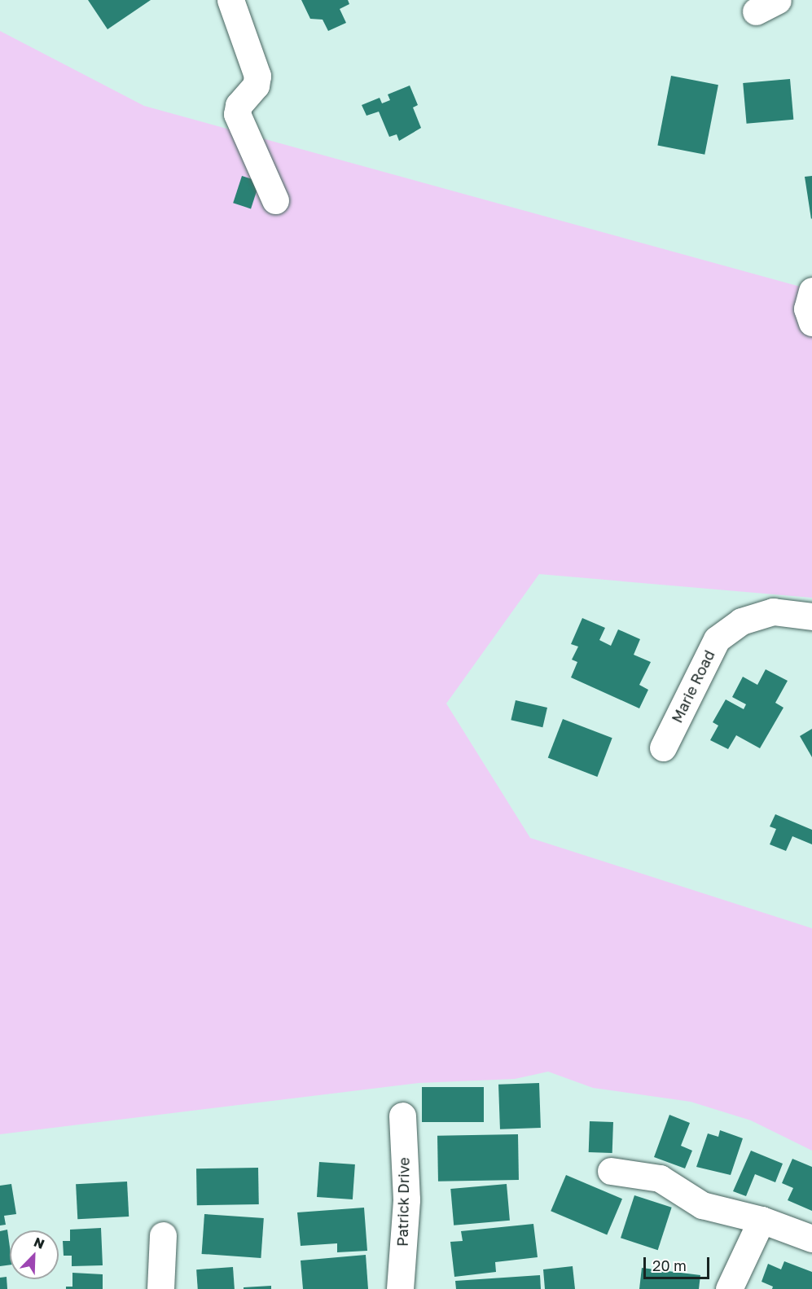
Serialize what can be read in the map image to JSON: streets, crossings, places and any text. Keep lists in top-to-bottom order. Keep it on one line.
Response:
{"streets":{"street":["Marie Road","Patrick Drive"]},"scale_bar":"20 m","north":"top right"}
